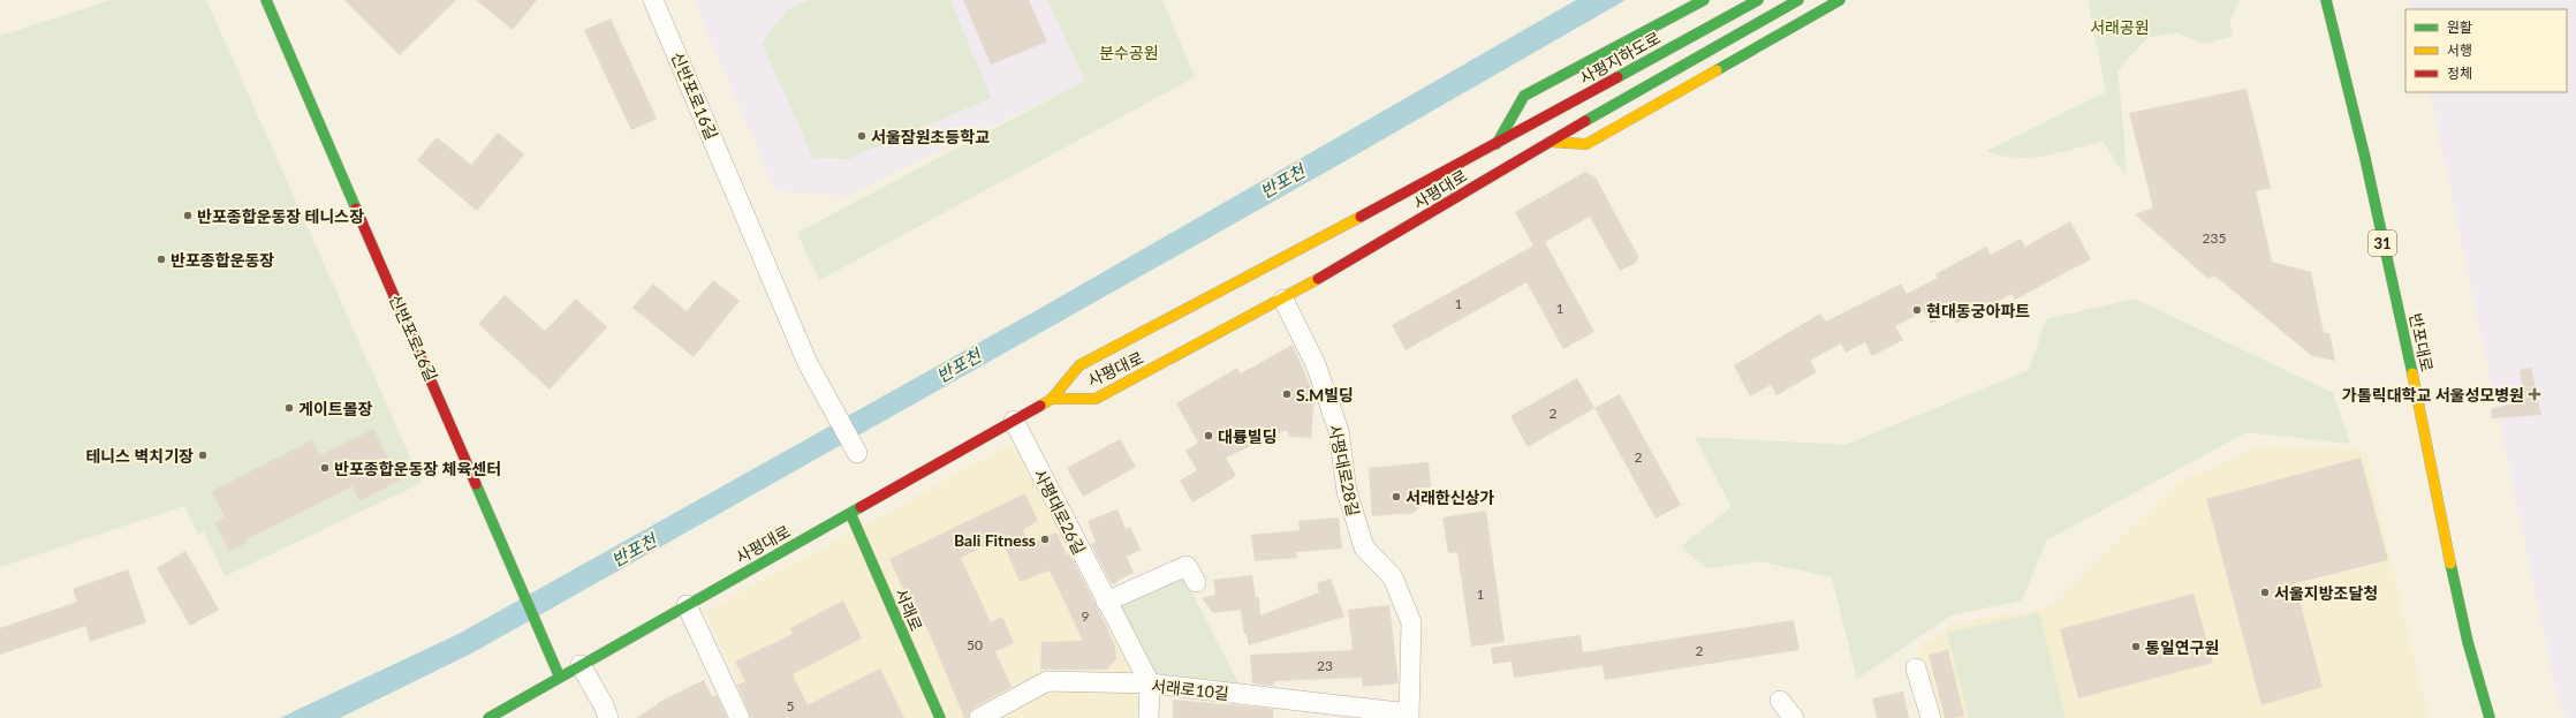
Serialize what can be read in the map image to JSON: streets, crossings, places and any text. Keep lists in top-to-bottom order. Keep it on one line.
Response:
{"streets":{"main road":["사평지하도로","신반포로16길","사평대로","31","반포대로","서래로"],"street":["사평대로28길","사평대로26길","서래로10길"]},"crossings":[["사평지하도로","사평대로"],["신반포로16길","사평대로"],["사평대로","사평대로28길"],["사평대로","사평대로26길"],["사평대로","서래로"],["사평대로28길","서래로10길"],["사평대로26길","서래로10길"]],"water":["반포천"],"parks":["서래공원","분수공원"],"places":{"other":["서울잠원초등학교","반포종합운동장 테니스장","반포종합운동장","현대동궁아파트","S.M빌딩","게이트볼장","대륭빌딩","테니스 벽치기장","반포종합운동장 체육센터","서래한신상가","Bali Fitness","서울지방조달청","통일연구원"],"health":["가톨릭대학교 서울성모병원"]},"house_numbers":["235","1","1","2","2","1","9","50","2","23","5"],"legend":["원활","서행","정체"]}
